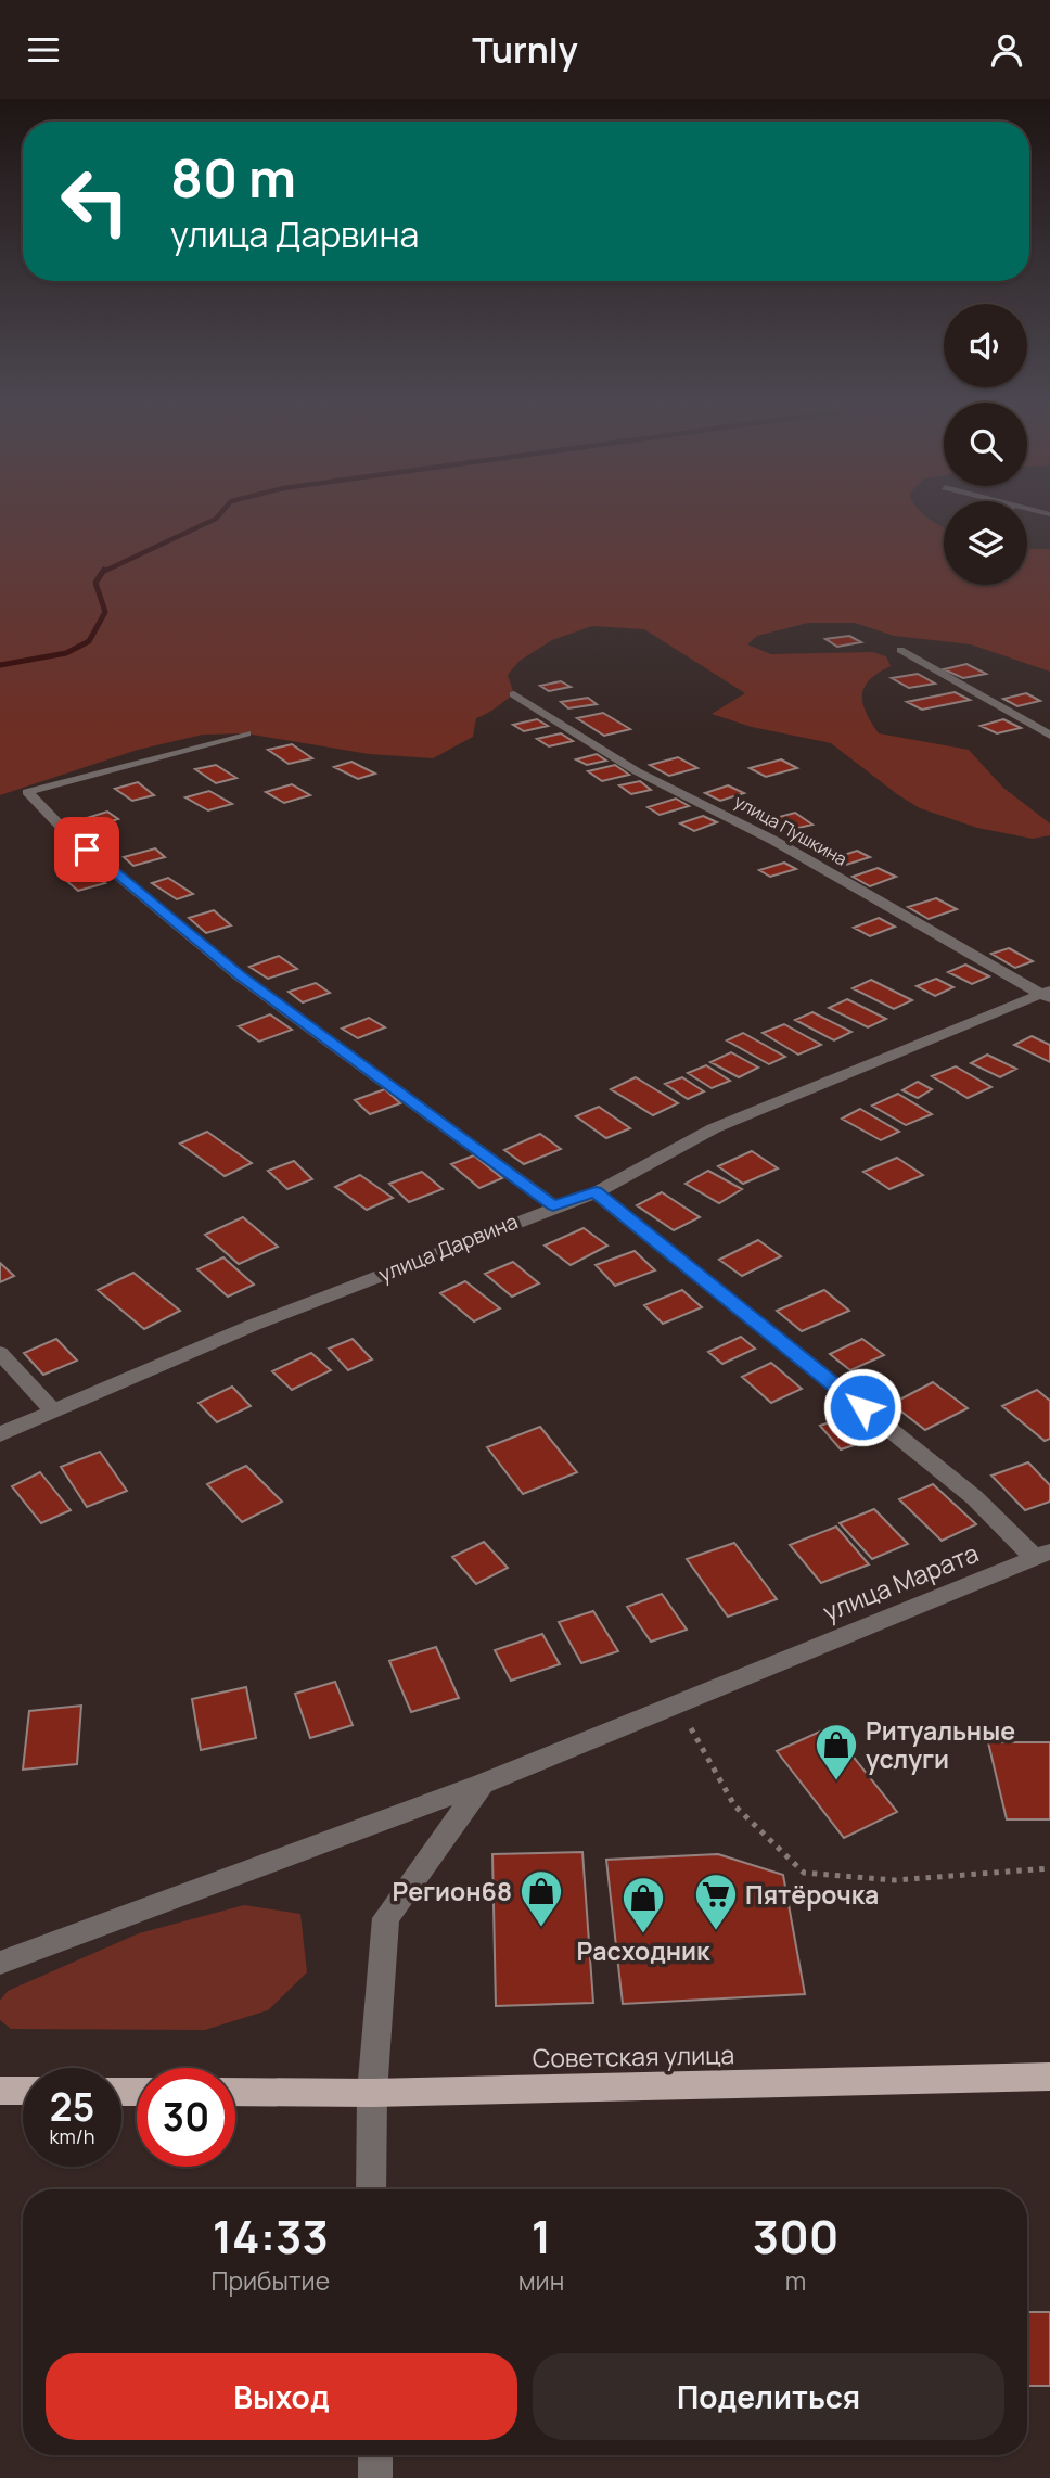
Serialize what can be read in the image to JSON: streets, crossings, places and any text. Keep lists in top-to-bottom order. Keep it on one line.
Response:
{"streets":{"main road":["Советская улица"],"street":["улица Пушкина","улица Дарвина","улица Марата"]},"crossings":[["улица Пушкина","улица Дарвина"]],"places":{"shop":["Ритуальные услуги","Регион68","Расходник"],"supermarket":["Пятёрочка"]},"page":{"header":"Turnly","turn":["80 m","улица Дарвина"],"speed":"25 km/h","limit":"30","eta":["14:33","Прибытие","1","мин","300","m"],"buttons":["Выход","Поделиться"]}}
